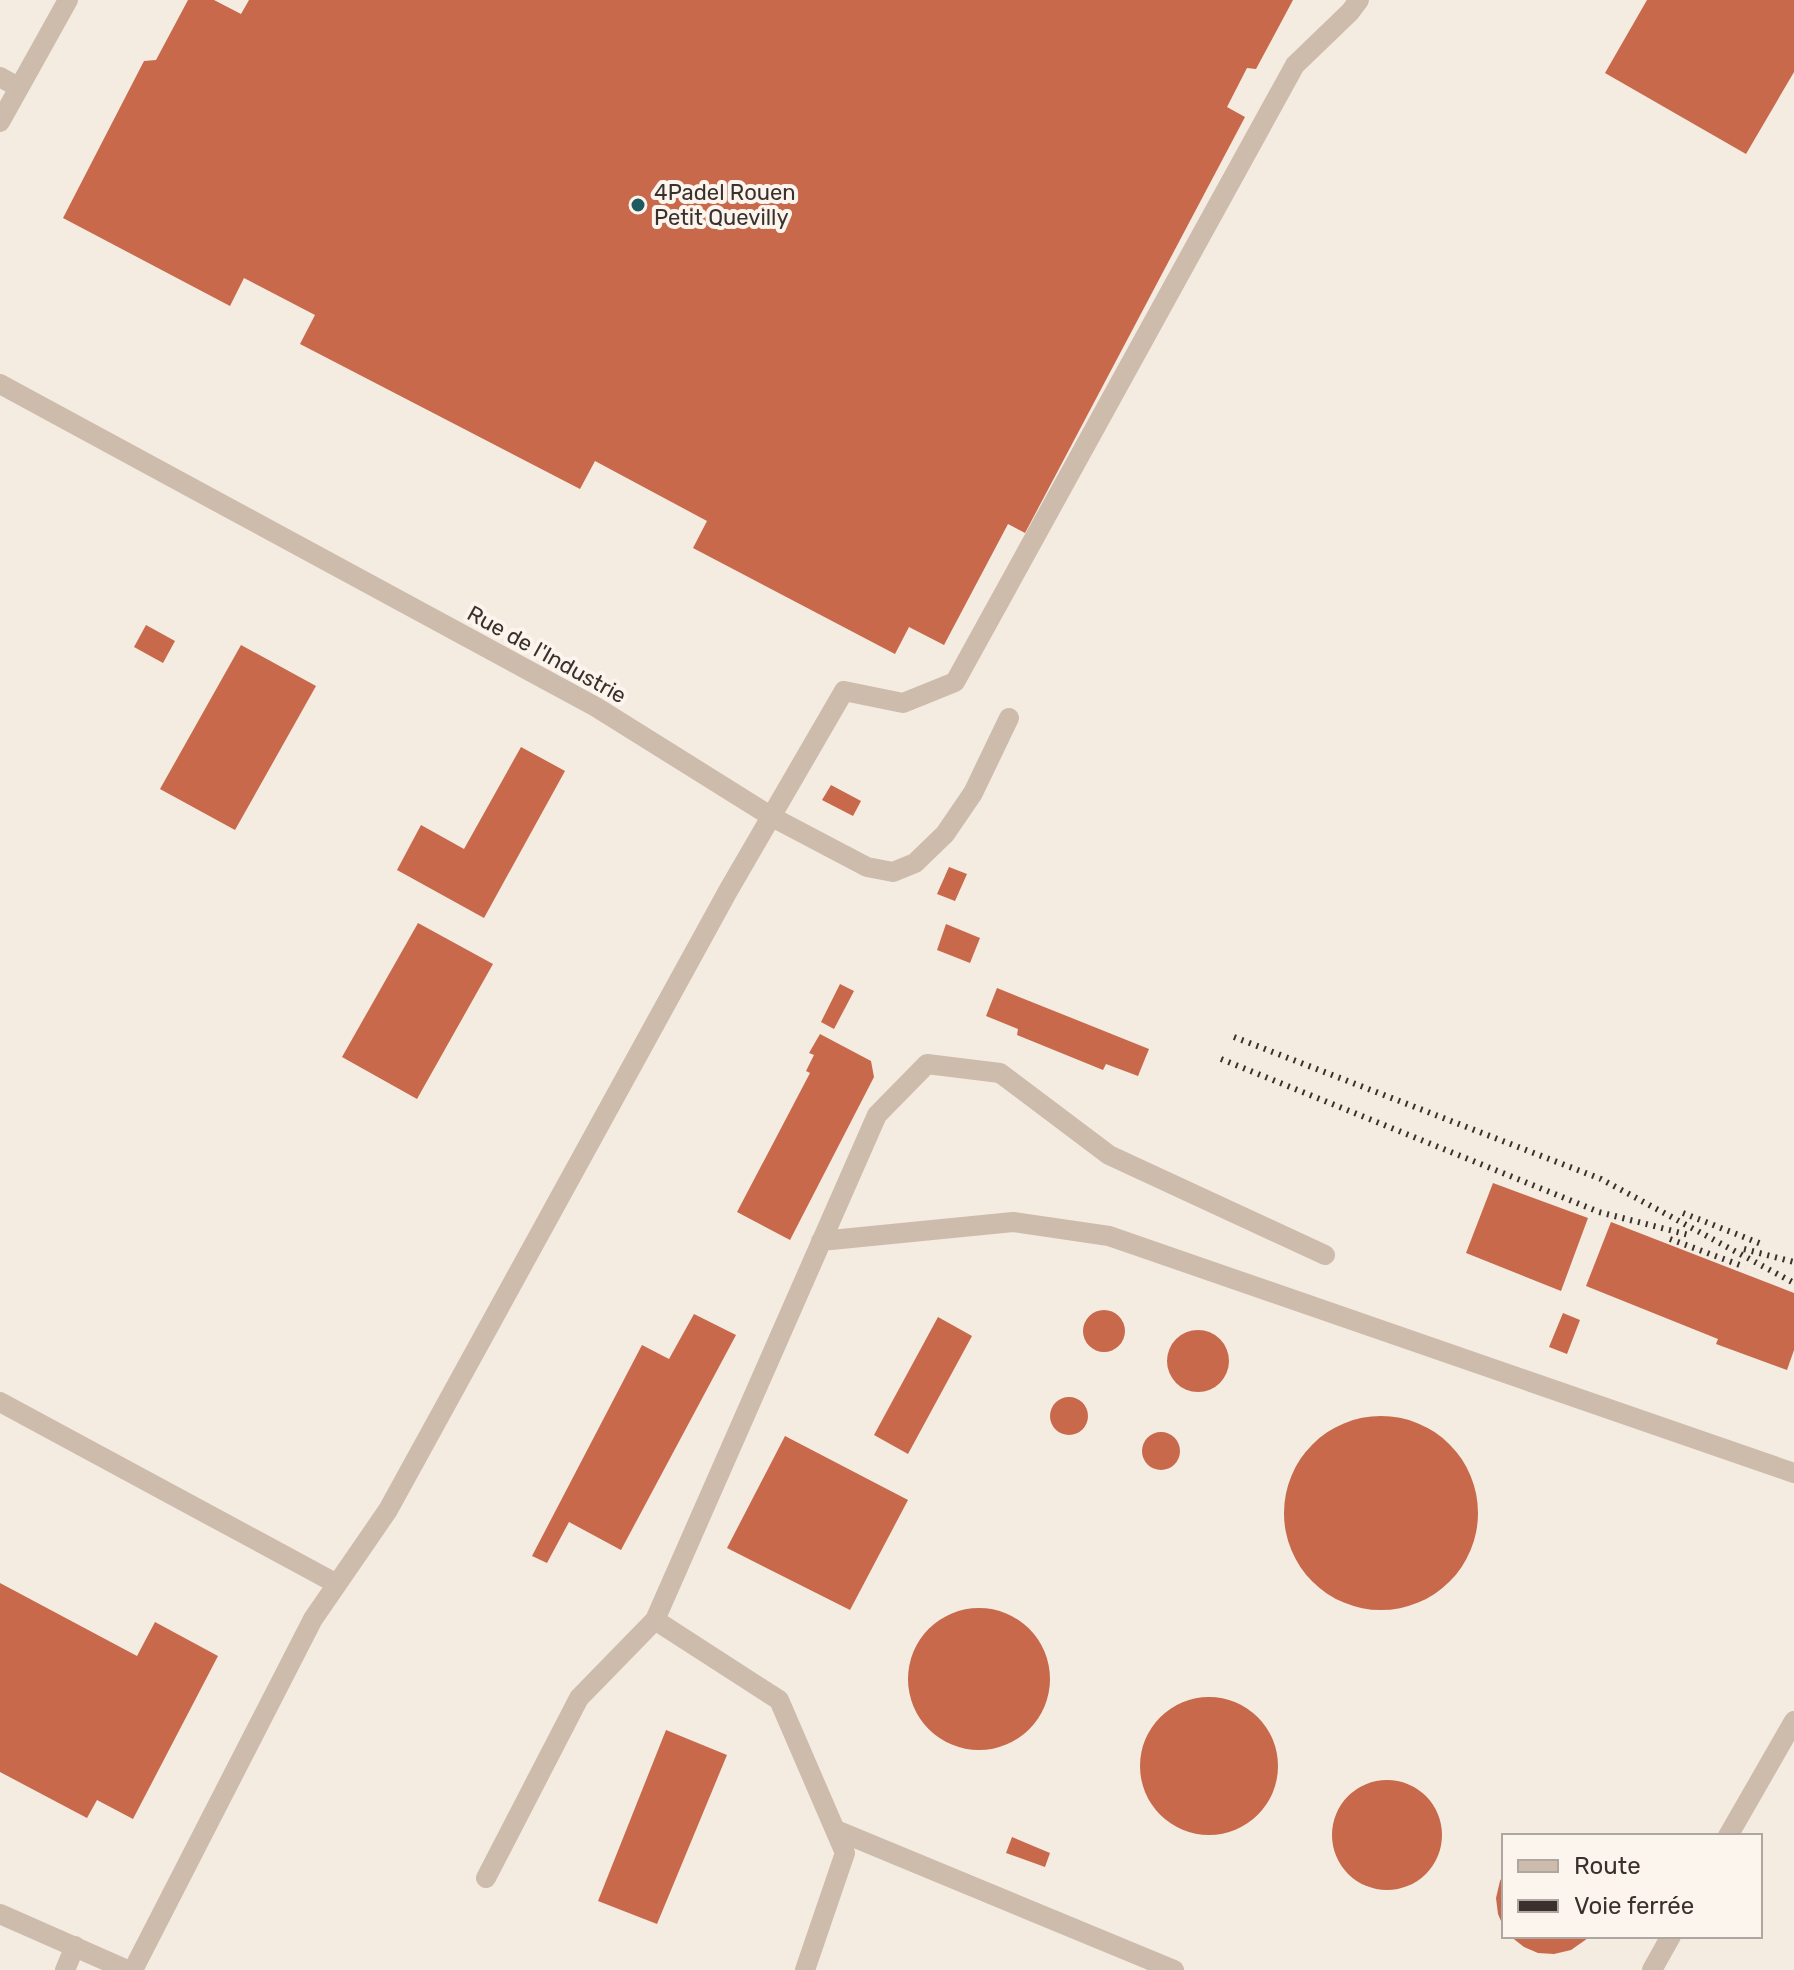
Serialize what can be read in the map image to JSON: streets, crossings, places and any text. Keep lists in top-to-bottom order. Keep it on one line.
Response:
{"streets":{"street":["Rue de l'Industrie"]},"places":["4Padel Rouen Petit Quevilly"],"legend":["Route","Voie ferrée"]}
